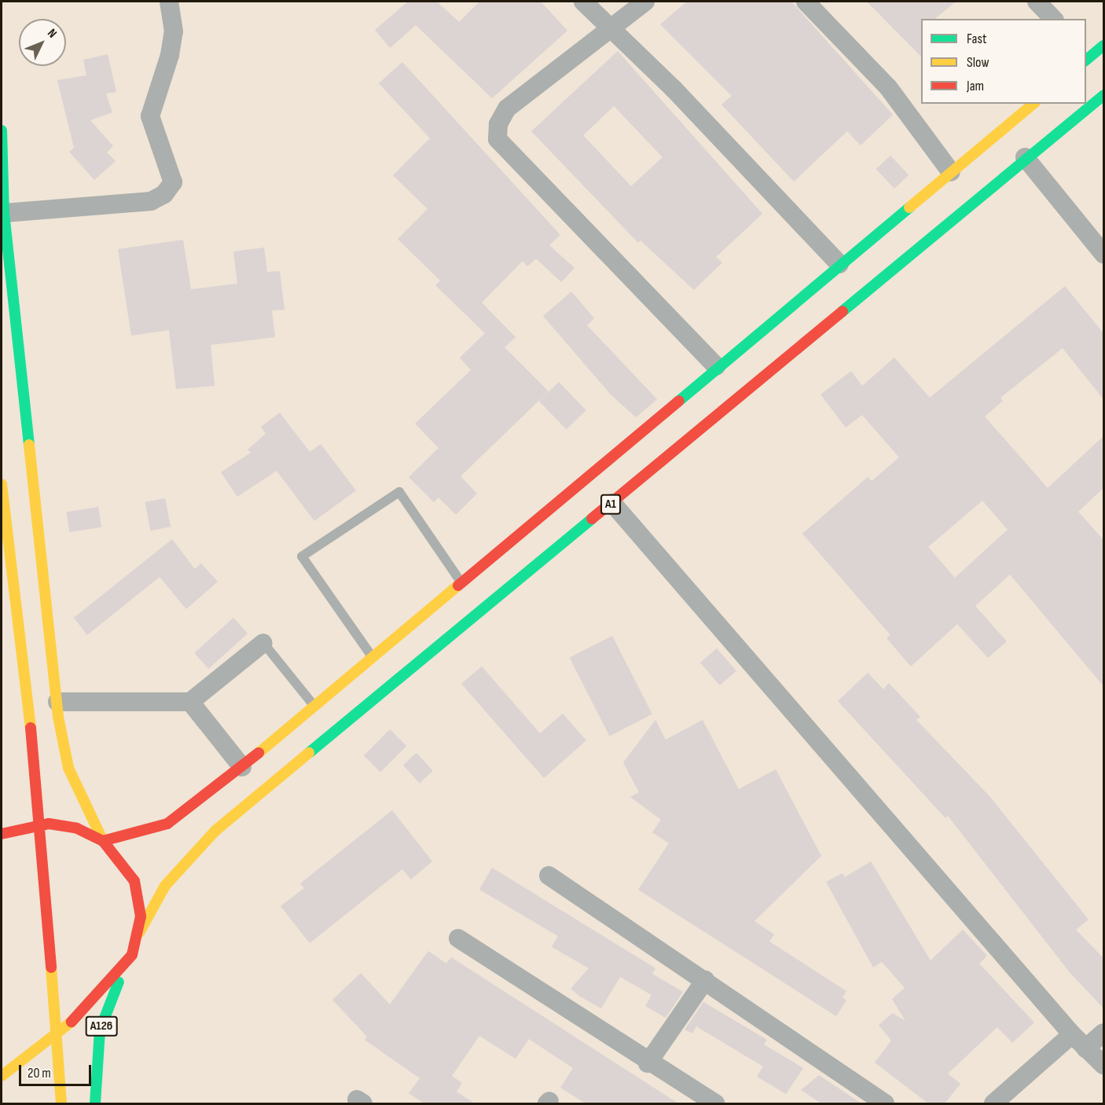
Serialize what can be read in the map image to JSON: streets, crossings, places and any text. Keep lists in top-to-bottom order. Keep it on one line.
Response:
{"streets":{"main road":["A1","A126"]},"legend":["Fast","Slow","Jam"],"scale_bar":"20 m","north":"top right"}
